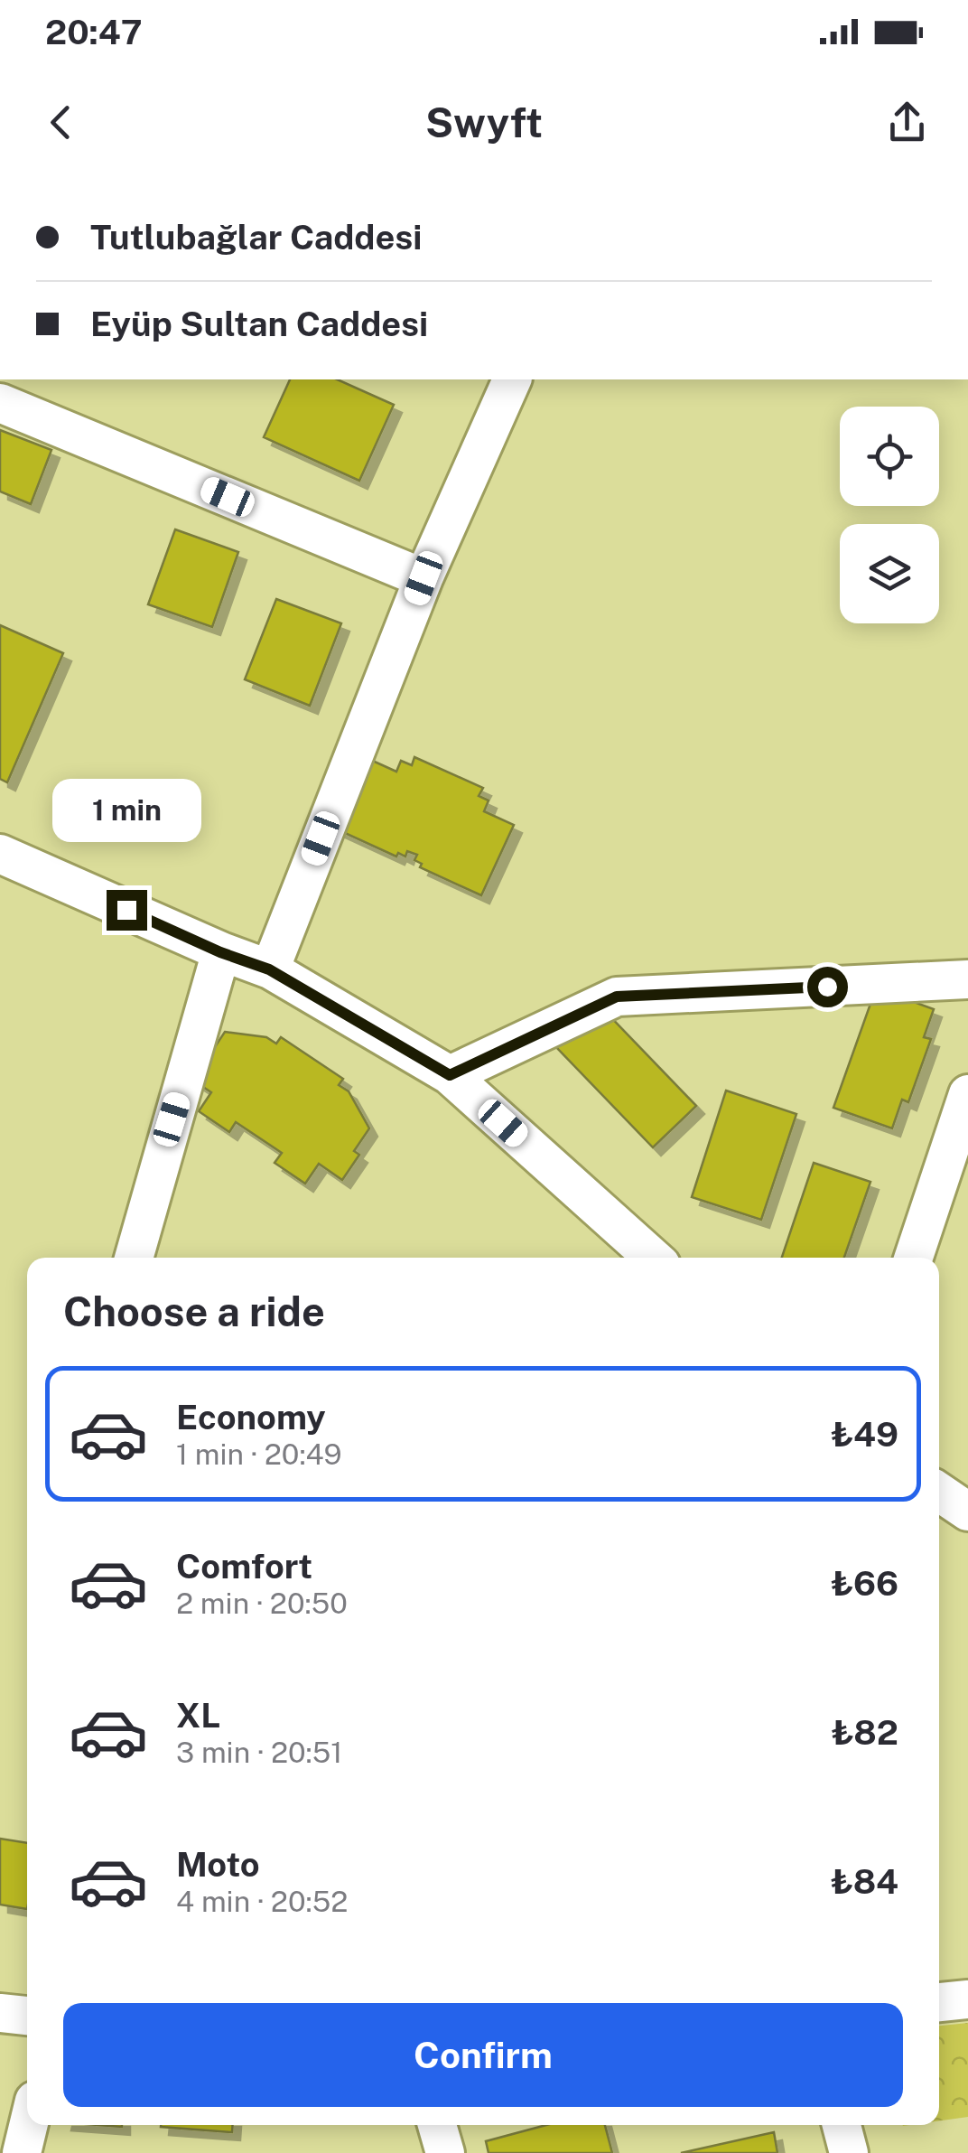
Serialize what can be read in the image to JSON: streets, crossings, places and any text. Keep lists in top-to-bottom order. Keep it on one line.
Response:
{"page":{"status":"20:47","header":"Swyft","banner":["Tutlubağlar Caddesi","Eyüp Sultan Caddesi"],"bubble":"1 min","heading":"Choose a ride","list":[{"name":"Economy","note":"1 min · 20:49","value":"₺49"},{"name":"Comfort","note":"2 min · 20:50","value":"₺66"},{"name":"XL","note":"3 min · 20:51","value":"₺82"},{"name":"Moto","note":"4 min · 20:52","value":"₺84"}],"buttons":"Confirm"}}
